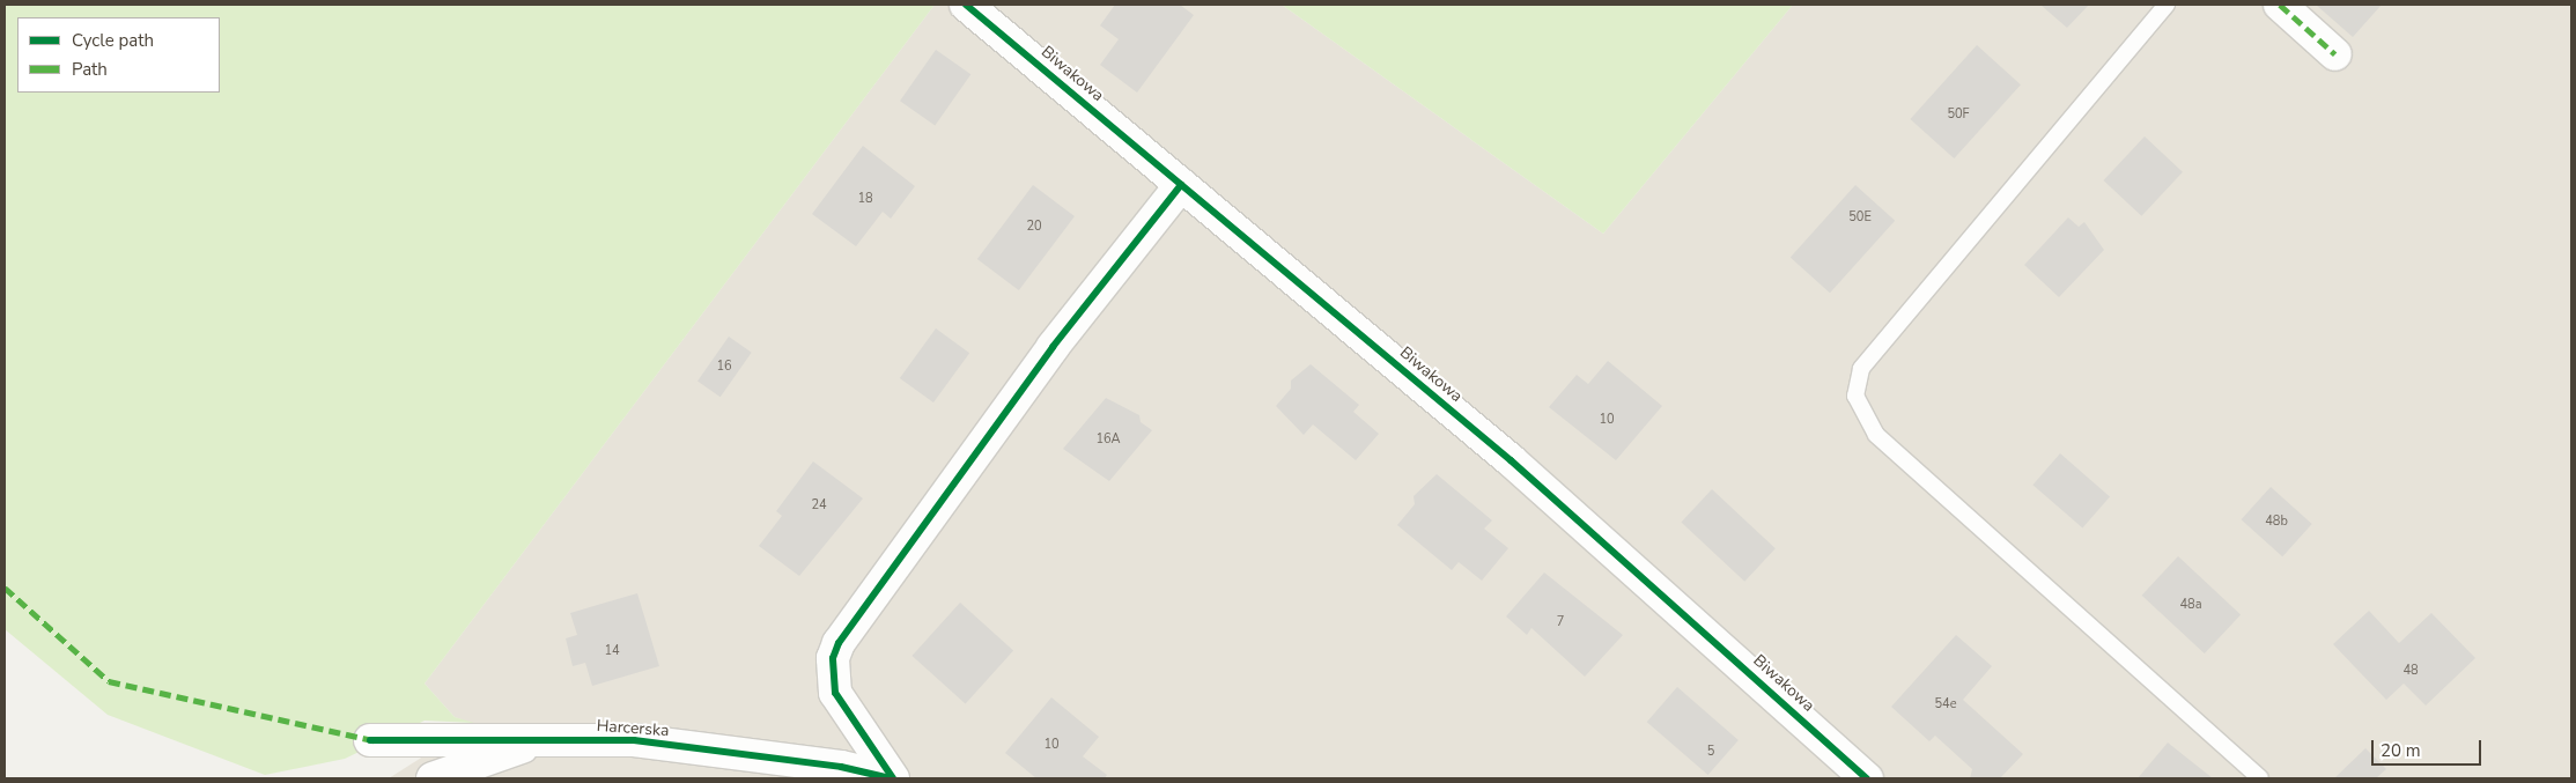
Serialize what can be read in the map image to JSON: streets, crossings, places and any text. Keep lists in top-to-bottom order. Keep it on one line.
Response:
{"streets":{"street":["Biwakowa","Harcerska"]},"house_numbers":["50F","18","50E","20","16","10","16A","24","48b","48a","7","14","48","54e","10","5"],"legend":["Cycle path","Path"],"scale_bar":"20 m"}
